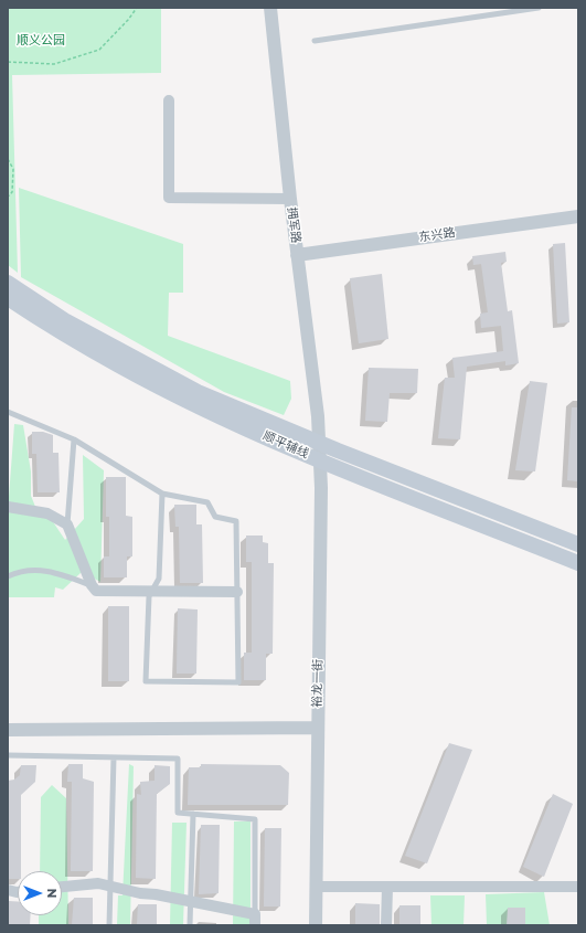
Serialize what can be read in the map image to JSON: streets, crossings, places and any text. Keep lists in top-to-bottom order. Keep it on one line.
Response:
{"streets":{"main road":["顺平辅线"],"street":["拥军路","东兴路","裕龙一街"]},"crossings":[["拥军路","东兴路"],["拥军路","顺平辅线"],["拥军路","裕龙一街"],["顺平辅线","裕龙一街"]],"parks":["顺义公园"],"north":"right"}
